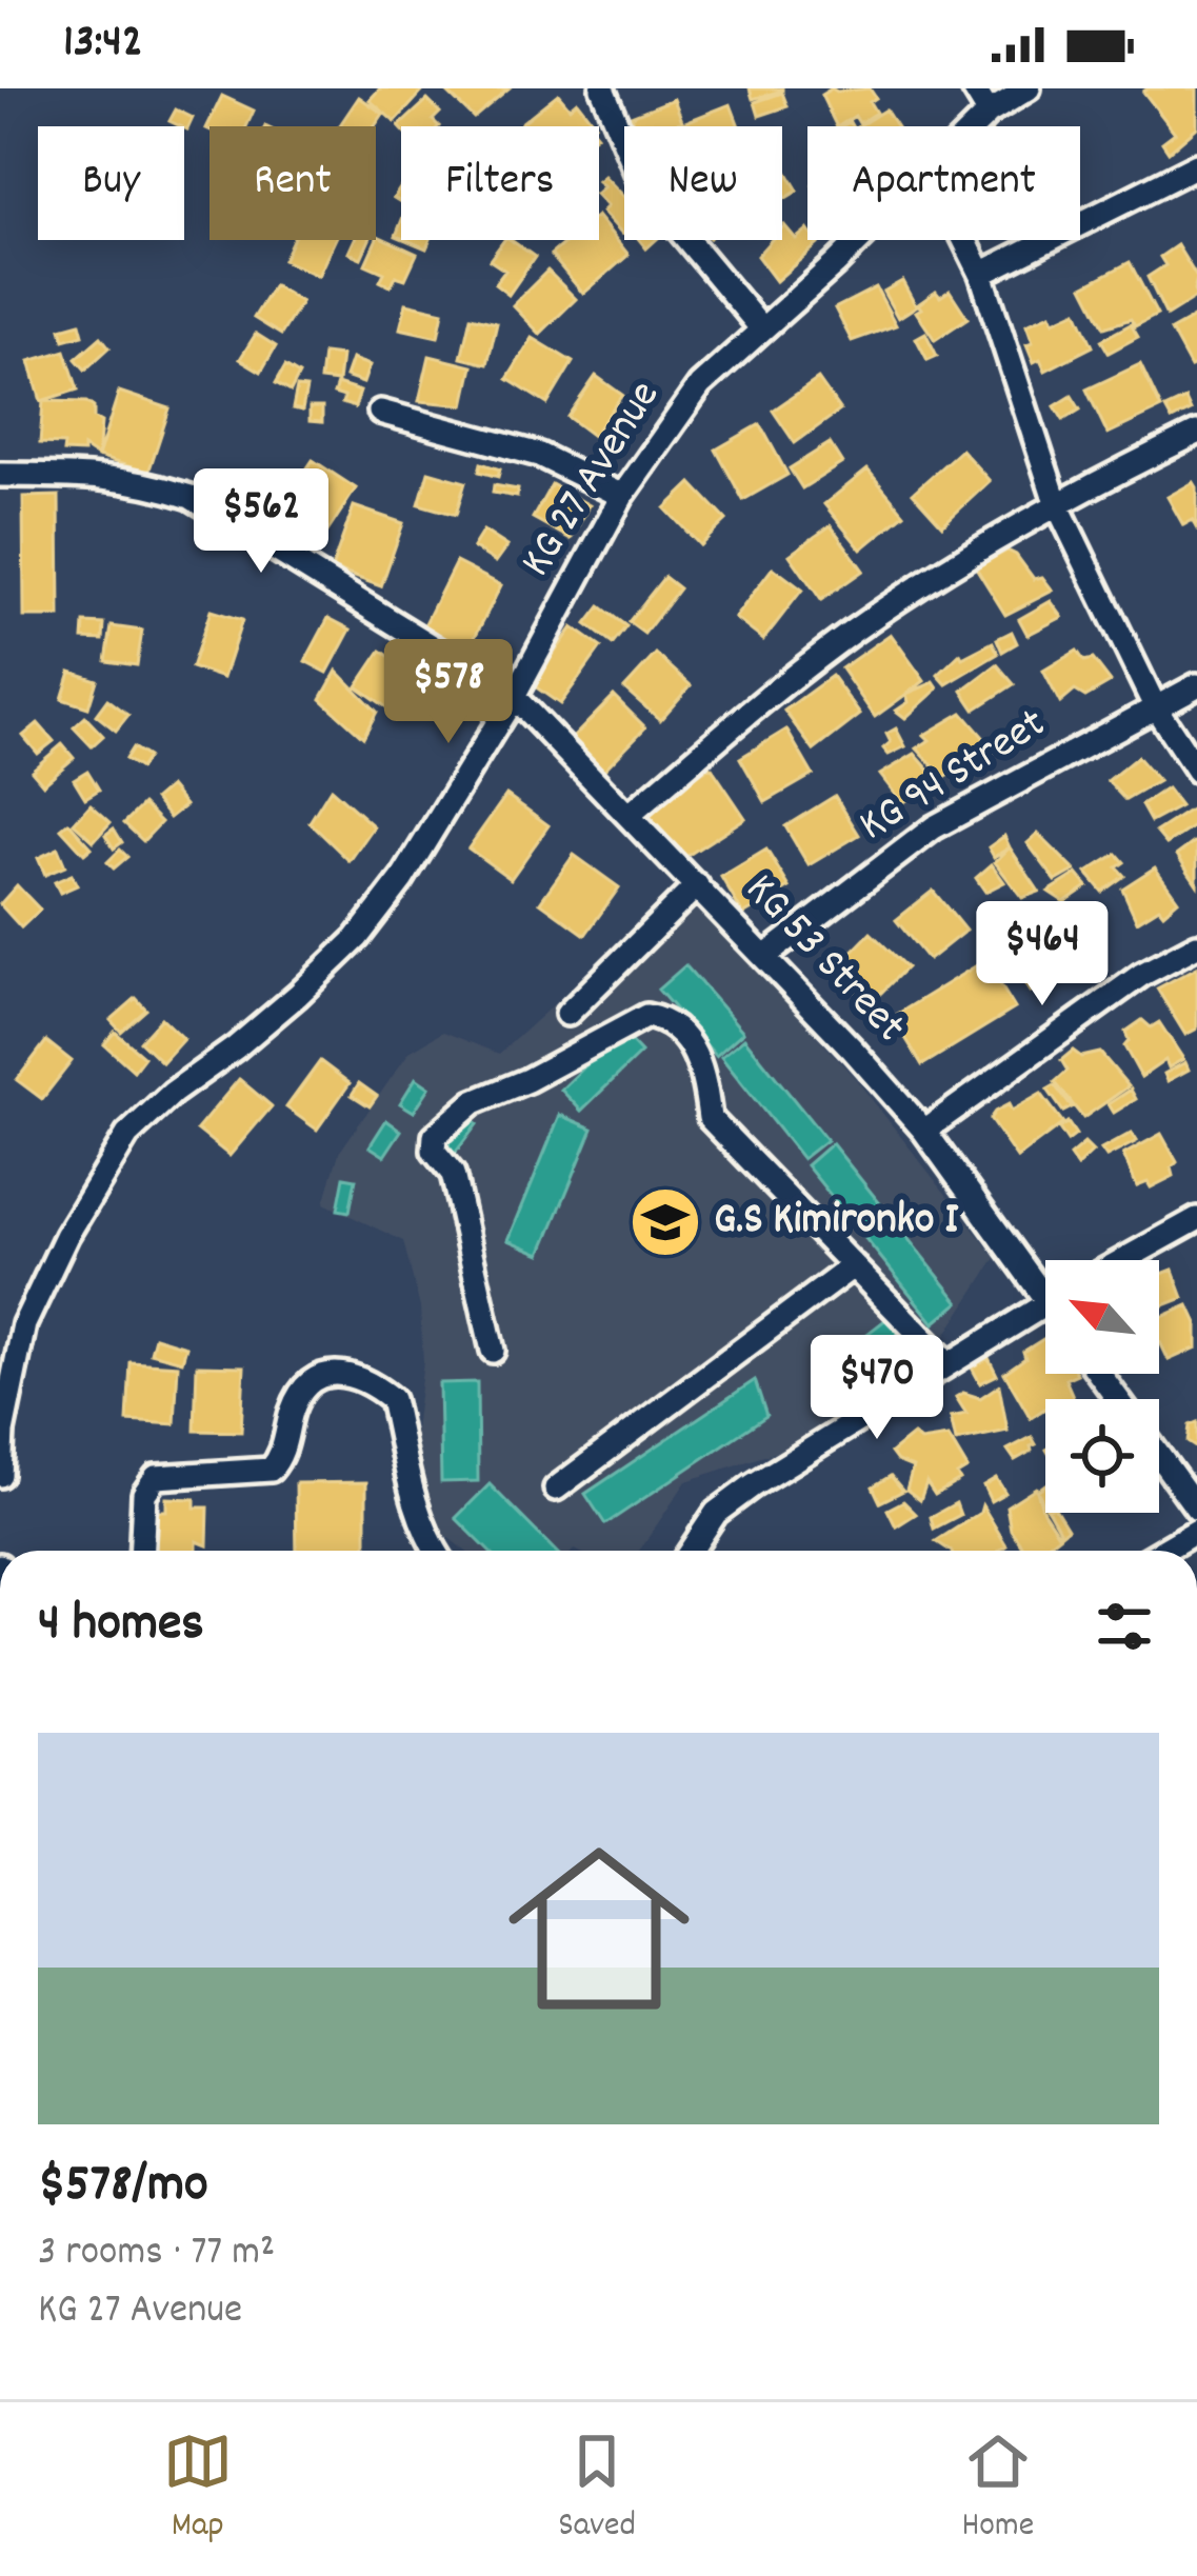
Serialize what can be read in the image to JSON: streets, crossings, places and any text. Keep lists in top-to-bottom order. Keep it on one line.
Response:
{"streets":{"street":["KG 27 Avenue","KG 94 Street","KG 53 Street"]},"crossings":[["KG 27 Avenue","KG 53 Street"],["KG 94 Street","KG 53 Street"]],"places":{"school or university":["G.S Kimironko I"]},"north":"top left","page":{"status":"13:42","chip":["Buy","Rent","Filters","New","Apartment"],"price":["$562","$578","$464","$470"],"heading":"4 homes","list":[{"name":"$578/mo","note":"3 rooms · 77 m² · KG 27 Avenue"}],"tabs":["Map","Saved","Home"]}}
